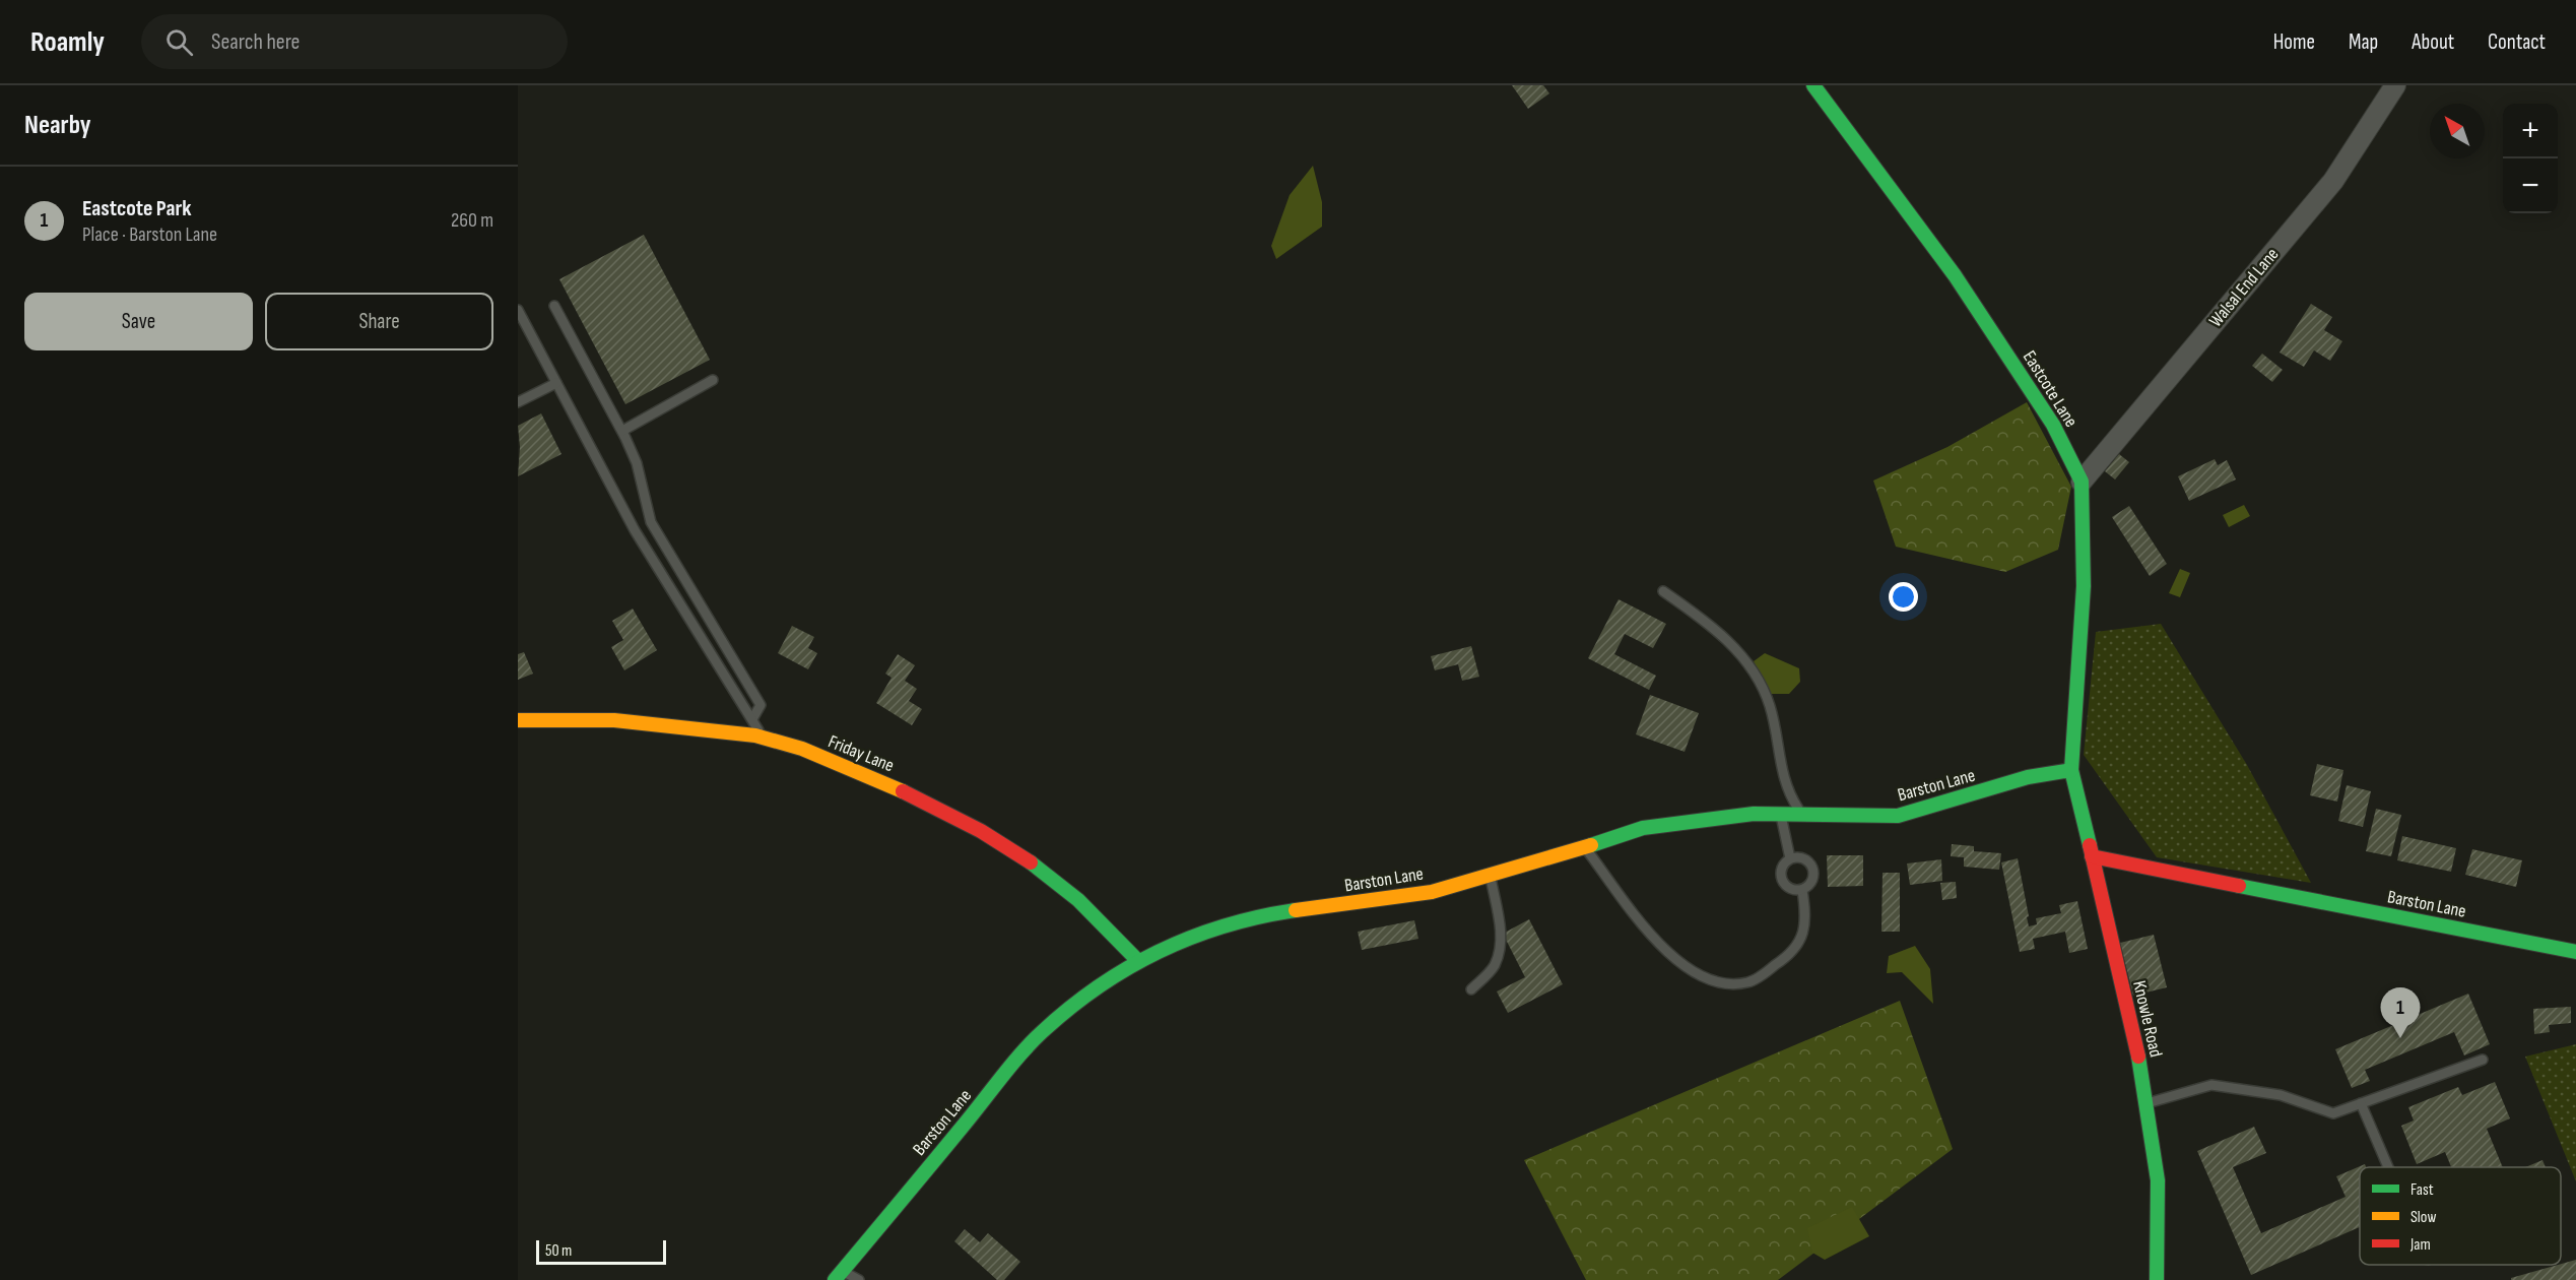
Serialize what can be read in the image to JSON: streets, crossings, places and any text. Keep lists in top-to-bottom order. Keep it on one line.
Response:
{"streets":{"street":["Walsal End Lane","Eastcote Lane","Friday Lane","Barston Lane","Knowle Road"]},"crossings":[["Walsal End Lane","Eastcote Lane"],["Eastcote Lane","Barston Lane"],["Eastcote Lane","Knowle Road"],["Friday Lane","Barston Lane"],["Barston Lane","Knowle Road"]],"legend":["Fast","Slow","Jam"],"scale_bar":"50 m","north":"top left","page":{"header":"Roamly","search":"Search here","nav":["Home","Map","About","Contact"],"heading":"Nearby","map_buttons":["+","−"],"list":[{"mark":"1","name":"Eastcote Park","note":"Place · Barston Lane","value":"260 m"}],"buttons":["Save","Share"],"pins":"1","scale":"50 m"}}
